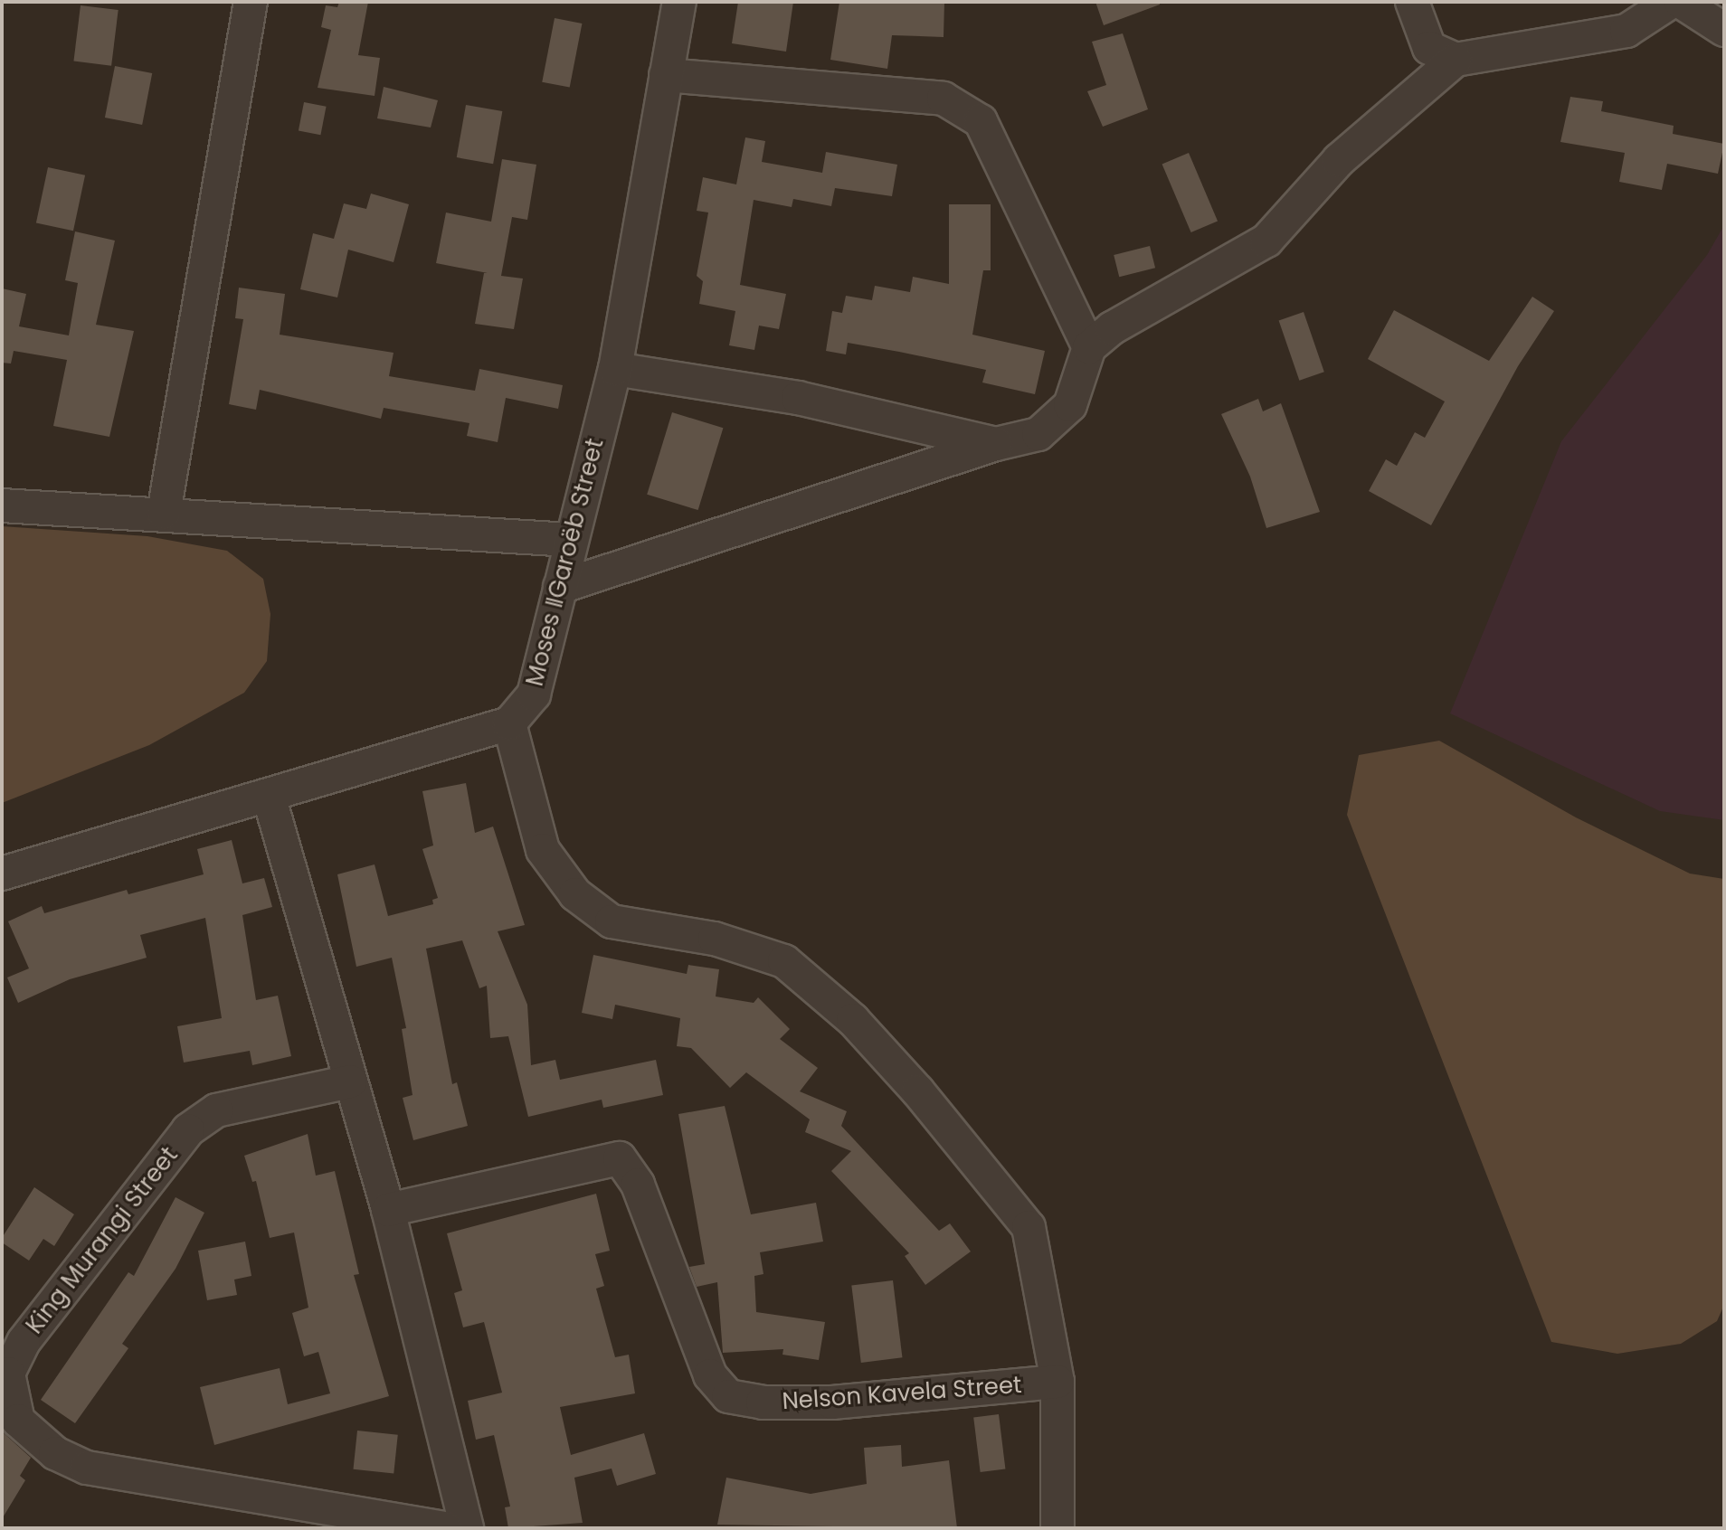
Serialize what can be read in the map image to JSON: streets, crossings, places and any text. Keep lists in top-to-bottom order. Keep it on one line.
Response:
{"streets":{"street":["Moses ǁGaroëb Street","King Murangi Street","Nelson Kavela Street"]}}
